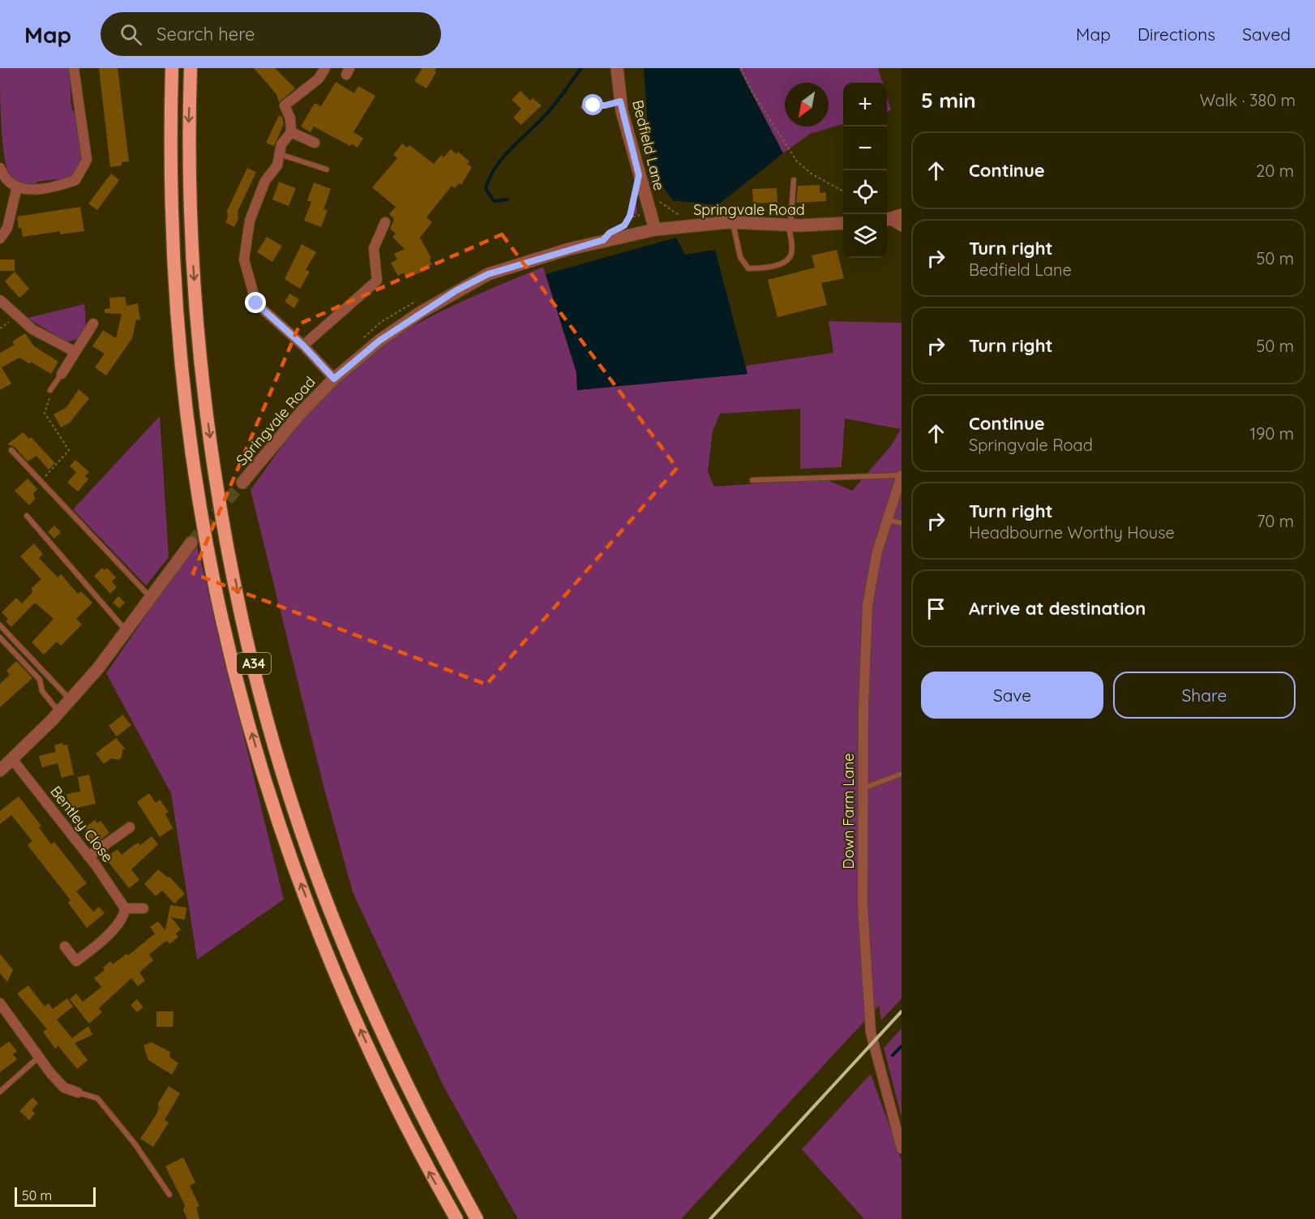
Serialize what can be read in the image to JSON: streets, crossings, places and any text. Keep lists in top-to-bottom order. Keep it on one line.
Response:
{"streets":{"highway":["A34"],"street":["Bedfield Lane","Springvale Road","Down Farm Lane","Bentley Close"]},"crossings":[["Bedfield Lane","Springvale Road"]],"scale_bar":"50 m","north":"bottom left","page":{"header":"Map","search":"Search here","nav":["Map","Directions","Saved"],"heading":["5 min","Walk · 380 m"],"map_buttons":["+","−"],"list":[["Continue","20 m"],["Turn right","Bedfield Lane","50 m"],["Turn right","50 m"],["Continue","Springvale Road","190 m"],["Turn right","Headbourne Worthy House","70 m"],"Arrive at destination"],"buttons":["Save","Share"],"scale":"50 m"}}
